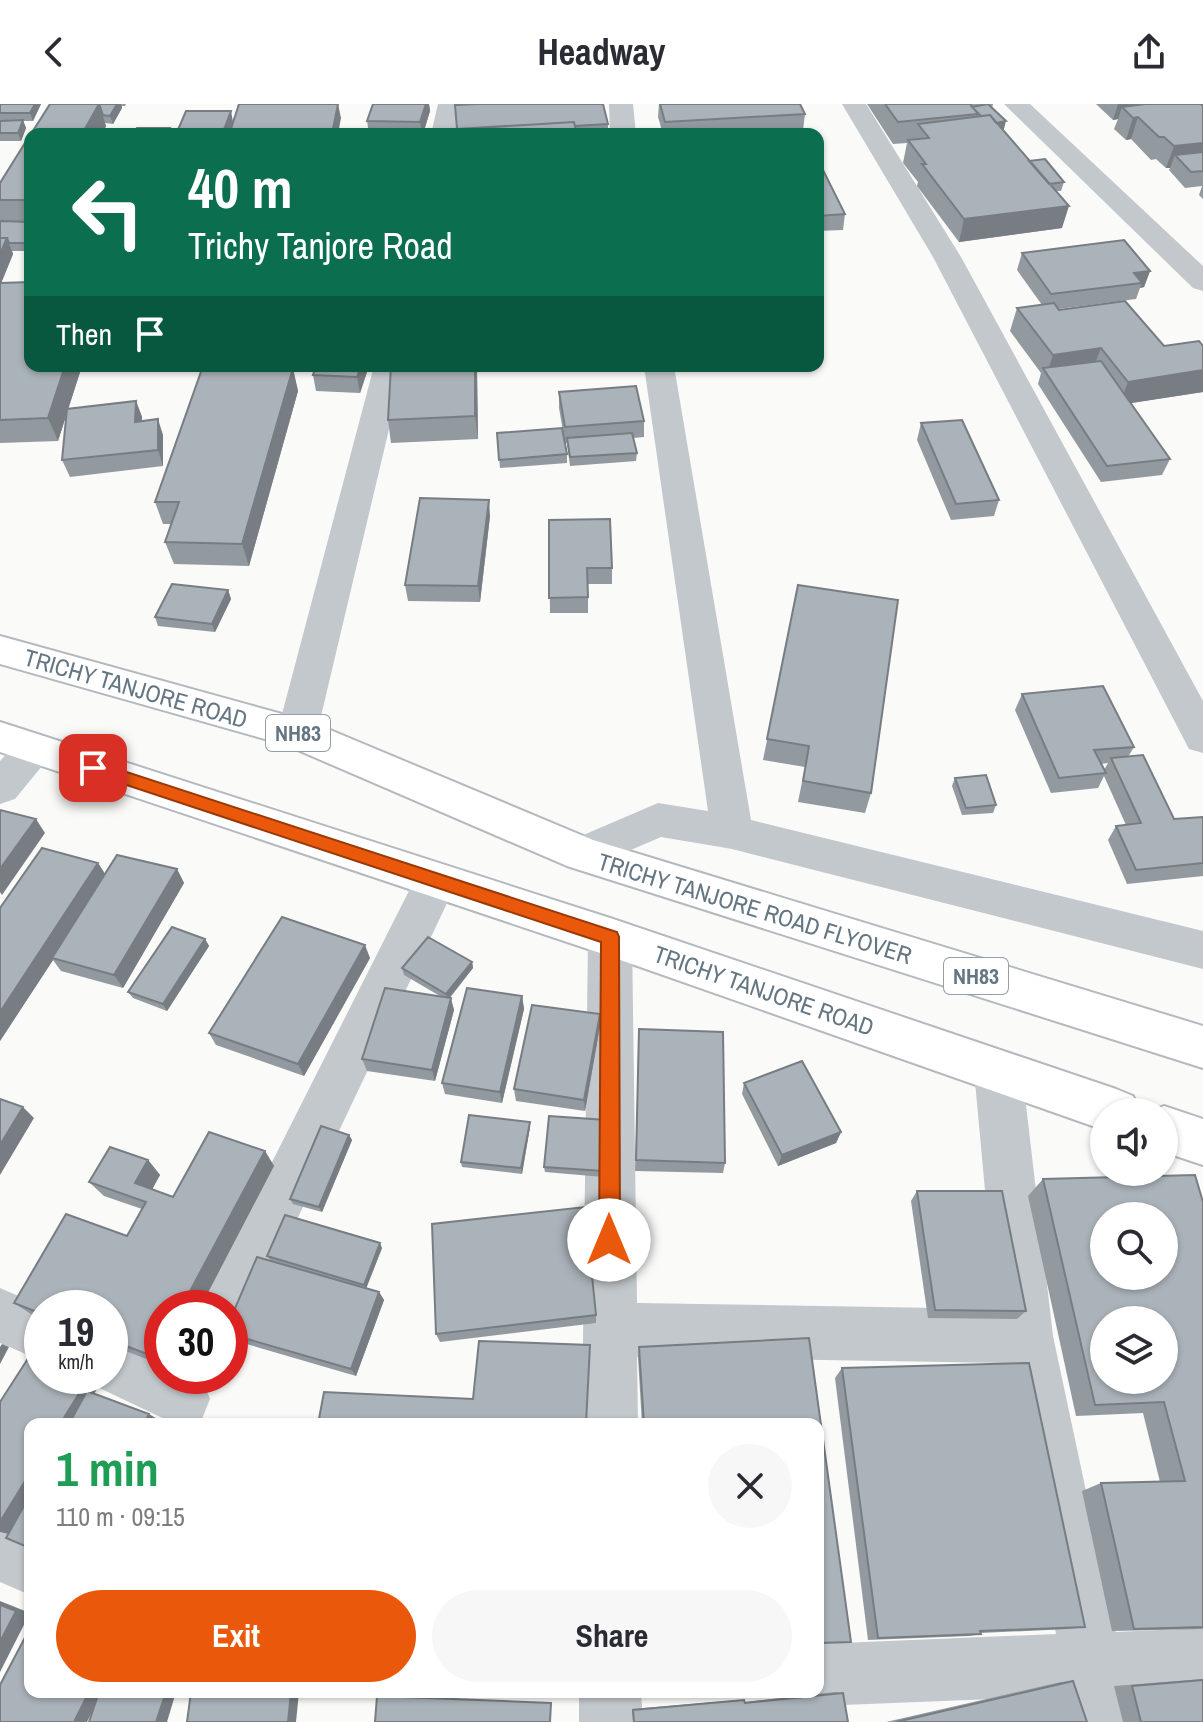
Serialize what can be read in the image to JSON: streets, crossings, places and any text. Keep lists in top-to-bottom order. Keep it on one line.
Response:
{"streets":{"highway":["TRICHY TANJORE ROAD","NH83","TRICHY TANJORE ROAD FLYOVER"]},"crossings":[["TRICHY TANJORE ROAD","TRICHY TANJORE ROAD FLYOVER"]],"page":{"header":"Headway","turn":["40 m","Trichy Tanjore Road"],"then":"Then","speed":"19 km/h","limit":"30","heading":["1 min","110 m · 09:15"],"buttons":["Exit","Share"]}}
